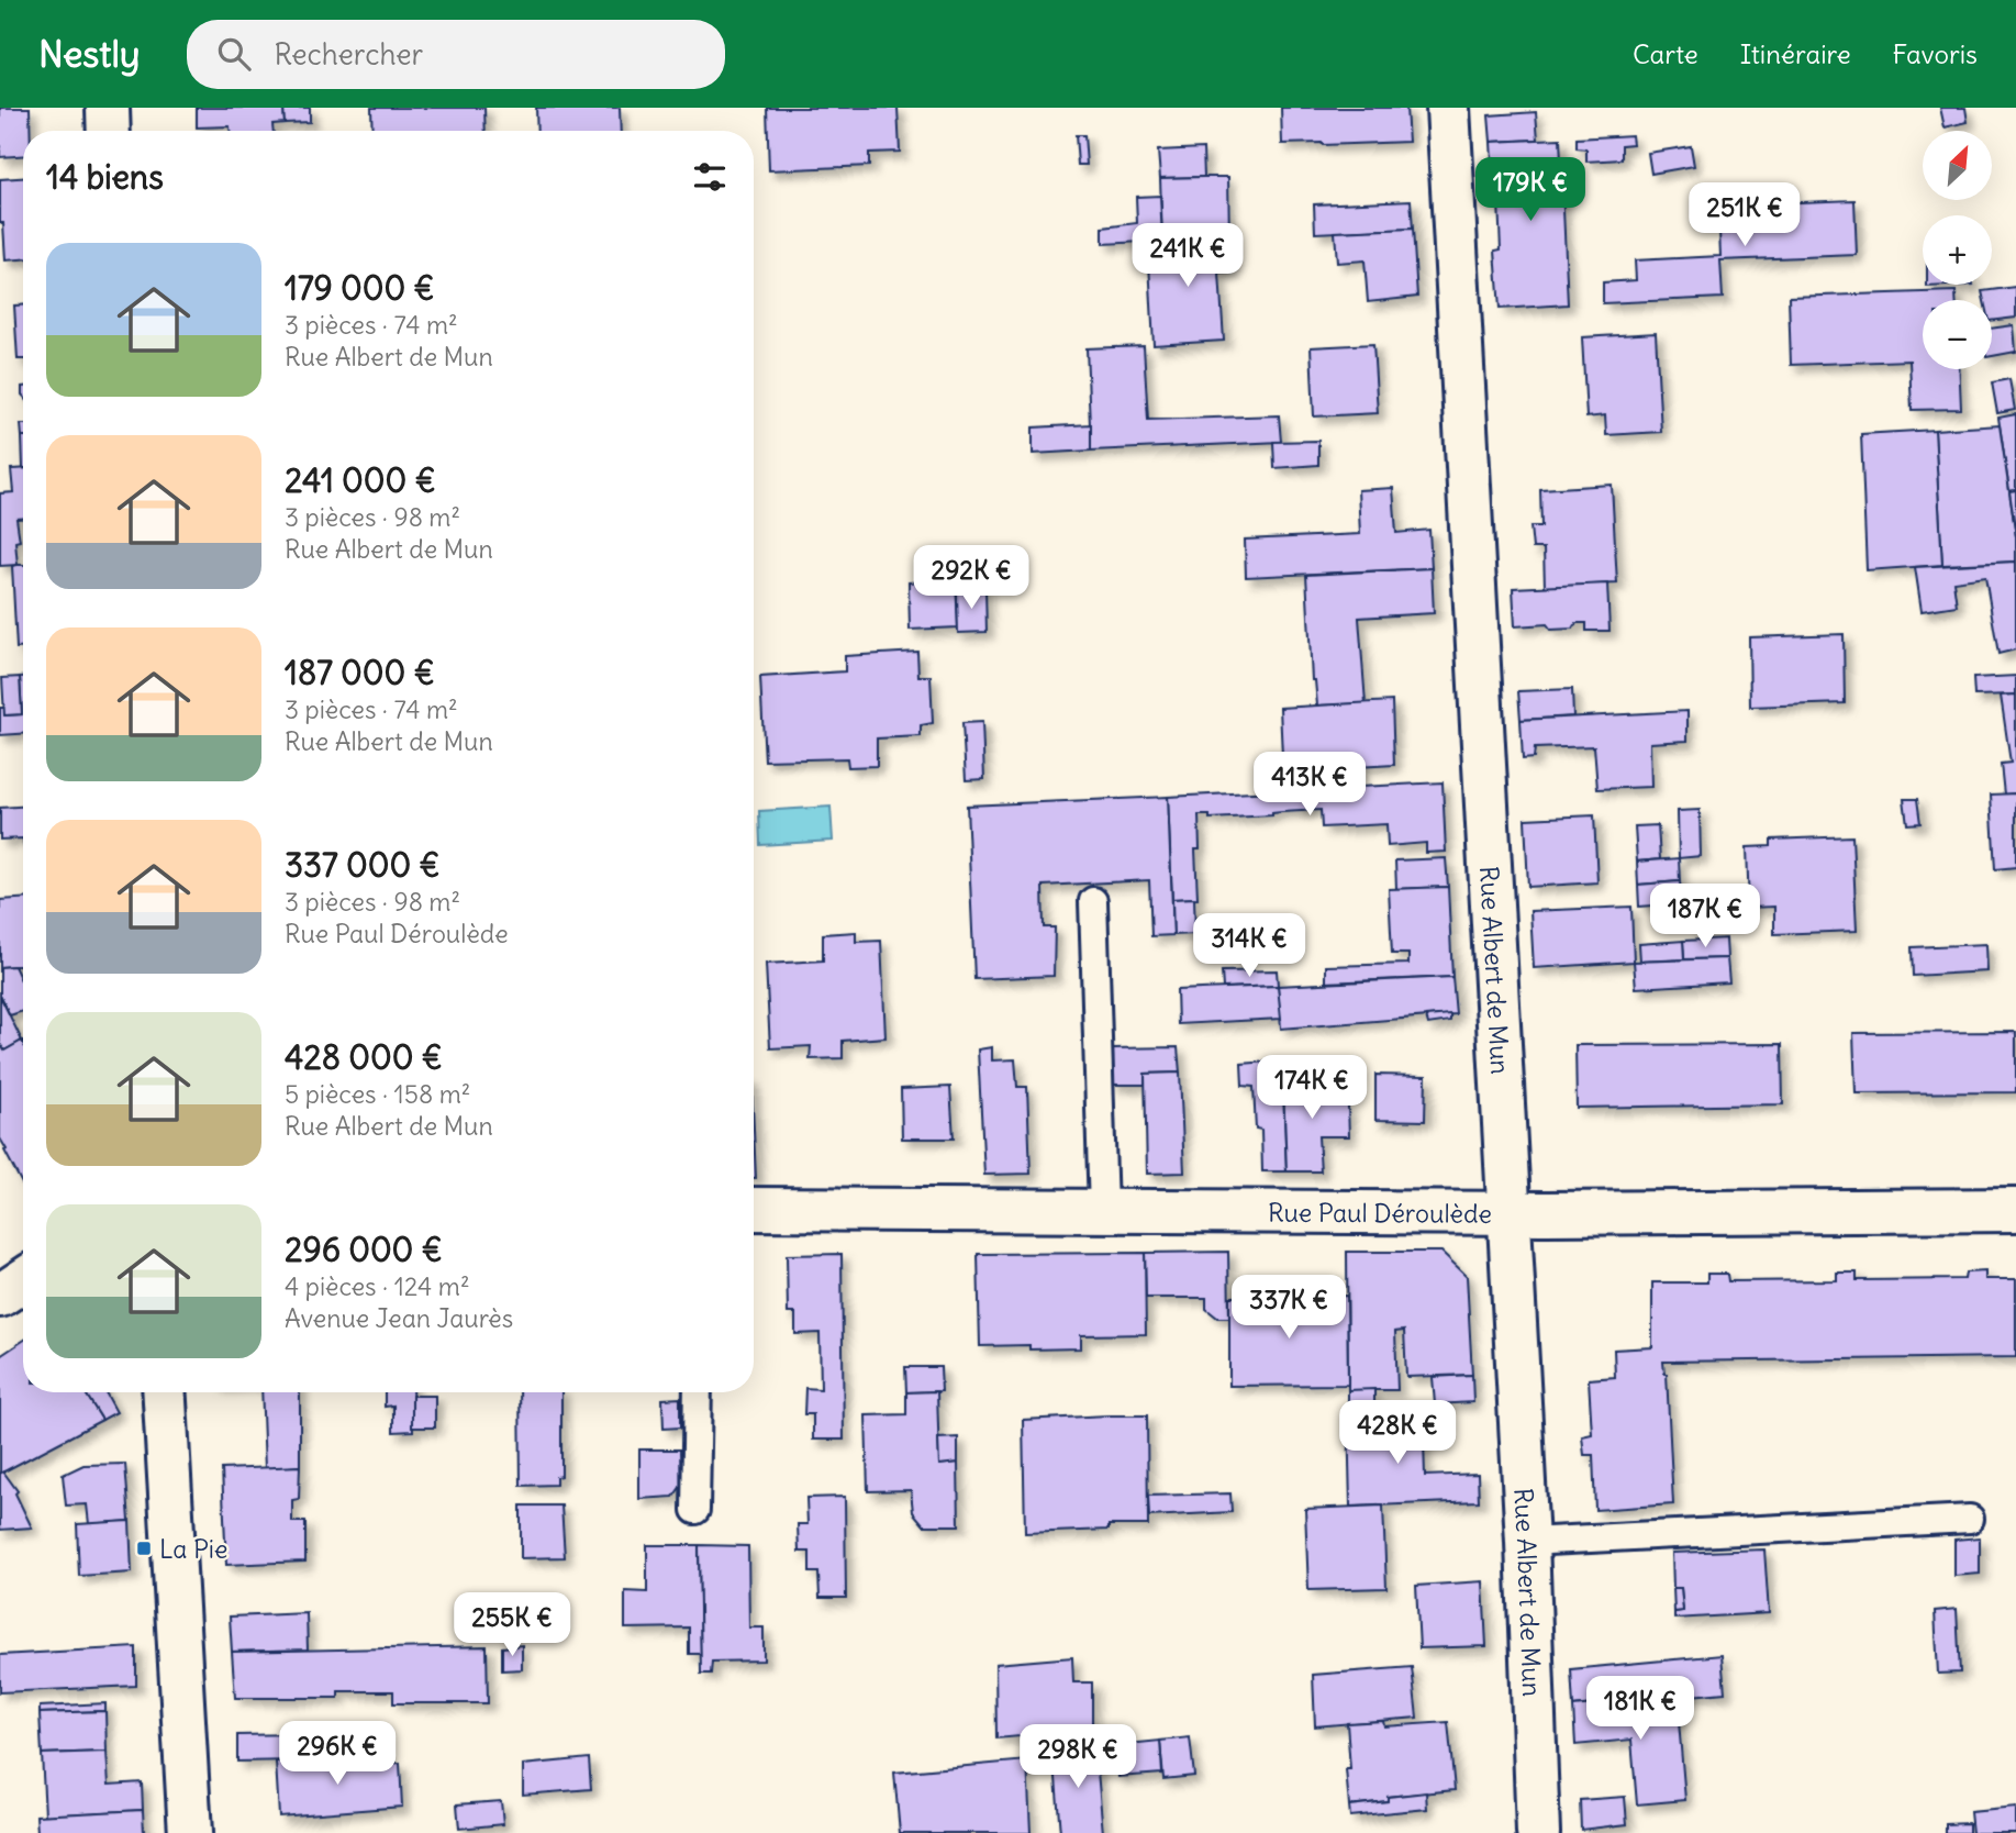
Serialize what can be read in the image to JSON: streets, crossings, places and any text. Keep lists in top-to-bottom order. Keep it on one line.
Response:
{"streets":{"street":["Rue Albert de Mun","Rue Paul Déroulède"]},"crossings":[["Rue Albert de Mun","Rue Paul Déroulède"]],"places":{"transit":["La Pie"]},"north":"top right","page":{"header":"Nestly","search":"Rechercher","nav":["Carte","Itinéraire","Favoris"],"map_buttons":["+","−"],"heading":"14 biens","price":["179K €","251K €","241K €","292K €","413K €","187K €","314K €","174K €","337K €","428K €","255K €","181K €","296K €","298K €"],"list":[{"name":"179 000 €","note":"3 pièces · 74 m² · Rue Albert de Mun"},{"name":"241 000 €","note":"3 pièces · 98 m² · Rue Albert de Mun"},{"name":"187 000 €","note":"3 pièces · 74 m² · Rue Albert de Mun"},{"name":"337 000 €","note":"3 pièces · 98 m² · Rue Paul Déroulède"},{"name":"428 000 €","note":"5 pièces · 158 m² · Rue Albert de Mun"},{"name":"296 000 €","note":"4 pièces · 124 m² · Avenue Jean Jaurès"}]}}
